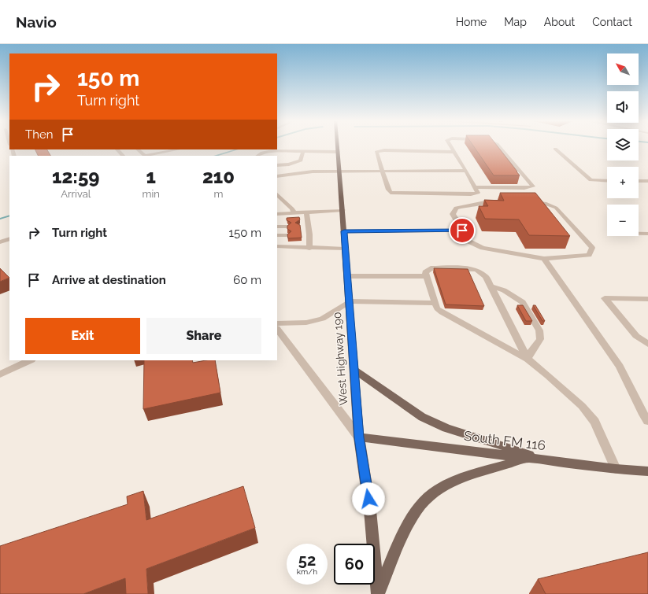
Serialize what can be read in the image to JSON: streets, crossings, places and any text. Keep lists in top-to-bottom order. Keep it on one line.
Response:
{"streets":{"main road":["West Highway 190","South FM 116"]},"crossings":[["West Highway 190","South FM 116"]],"north":"top left","page":{"header":"Navio","nav":["Home","Map","About","Contact"],"map_buttons":["+","−"],"turn":["150 m","Turn right"],"then":"Then","eta":["12:59","Arrival","1","min","210","m"],"list":[{"name":"Turn right","value":"150 m"},{"name":"Arrive at destination","value":"60 m"}],"buttons":["Exit","Share"],"speed":"52 km/h","limit":"60"}}
